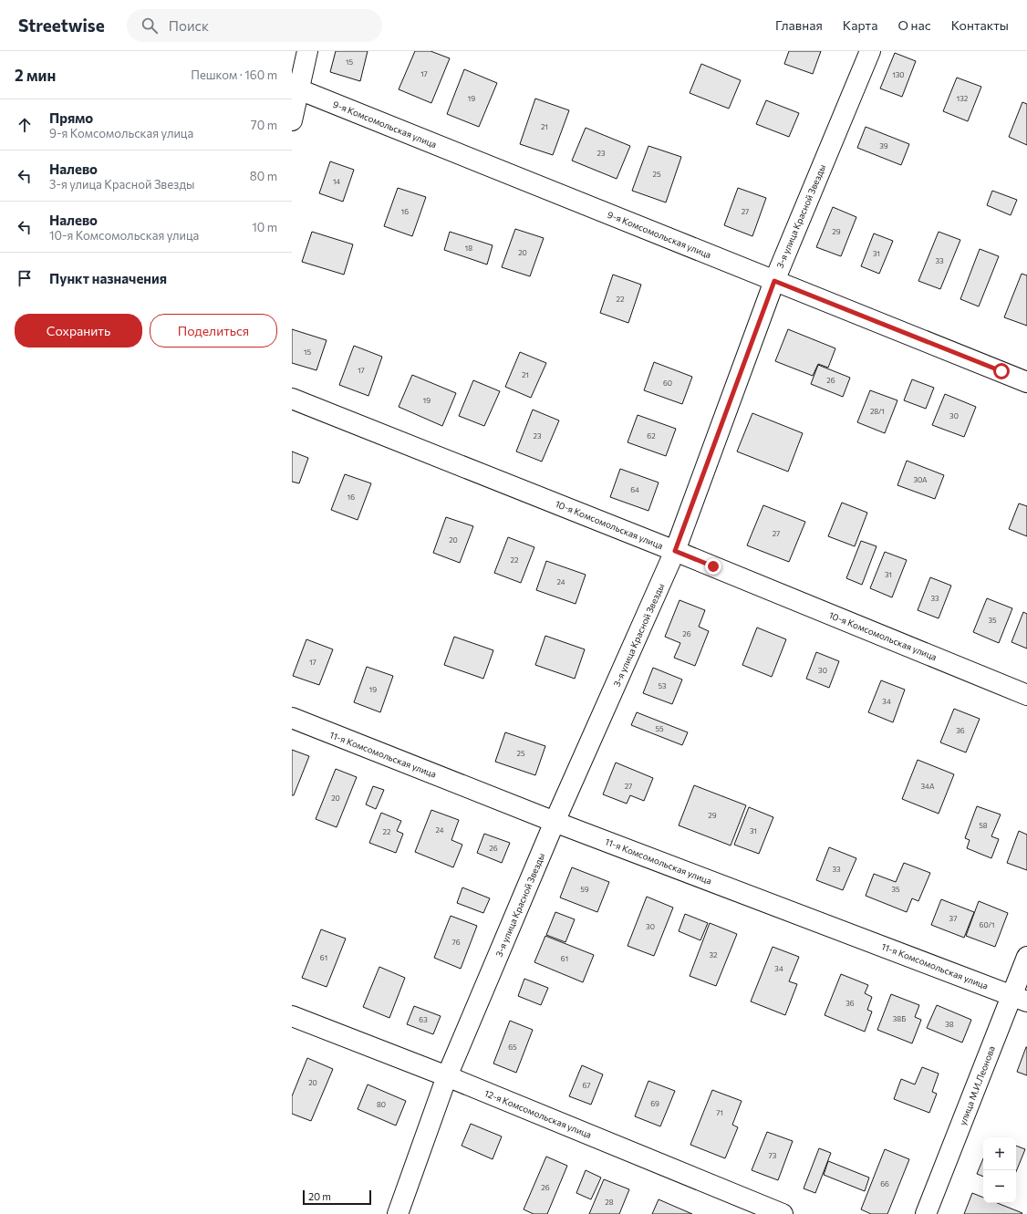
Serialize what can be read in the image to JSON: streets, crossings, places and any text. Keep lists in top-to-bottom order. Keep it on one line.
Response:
{"streets":{"street":["9-я Комсомольская улица","3-я улица Красной Звезды","10-я Комсомольская улица","11-я Комсомольская улица","улица М.И.Леонова","12-я Комсомольская улица"]},"crossings":[["9-я Комсомольская улица","3-я улица Красной Звезды"],["3-я улица Красной Звезды","10-я Комсомольская улица"],["3-я улица Красной Звезды","11-я Комсомольская улица"],["3-я улица Красной Звезды","12-я Комсомольская улица"],["11-я Комсомольская улица","улица М.И.Леонова"]],"house_numbers":["15","17","130","19","132","21","39","23","25","14","16","27","29","18","20","31","33","22","15","17","21","26","60","19","28/1","30","23","62","30А","64","16","27","20","22","31","24","33","35","26","17","30","53","19","34","55","36","25","27","34А","20","29","58","24","31","22","26","33","59","35","37","60/1","30","76","32","61","61","34","36","38Б","63","38","65","20","67","69","80","71","73","66","26","28"],"scale_bar":"20 m","page":{"header":"Streetwise","search":"Поиск","nav":["Главная","Карта","О нас","Контакты"],"heading":["2 мин","Пешком · 160 m"],"list":[["Прямо","9-я Комсомольская улица","70 m"],["Налево","3-я улица Красной Звезды","80 m"],["Налево","10-я Комсомольская улица","10 m"],"Пункт назначения"],"buttons":["Сохранить","Поделиться"],"map_buttons":["+","−"],"scale":"20 m"}}
